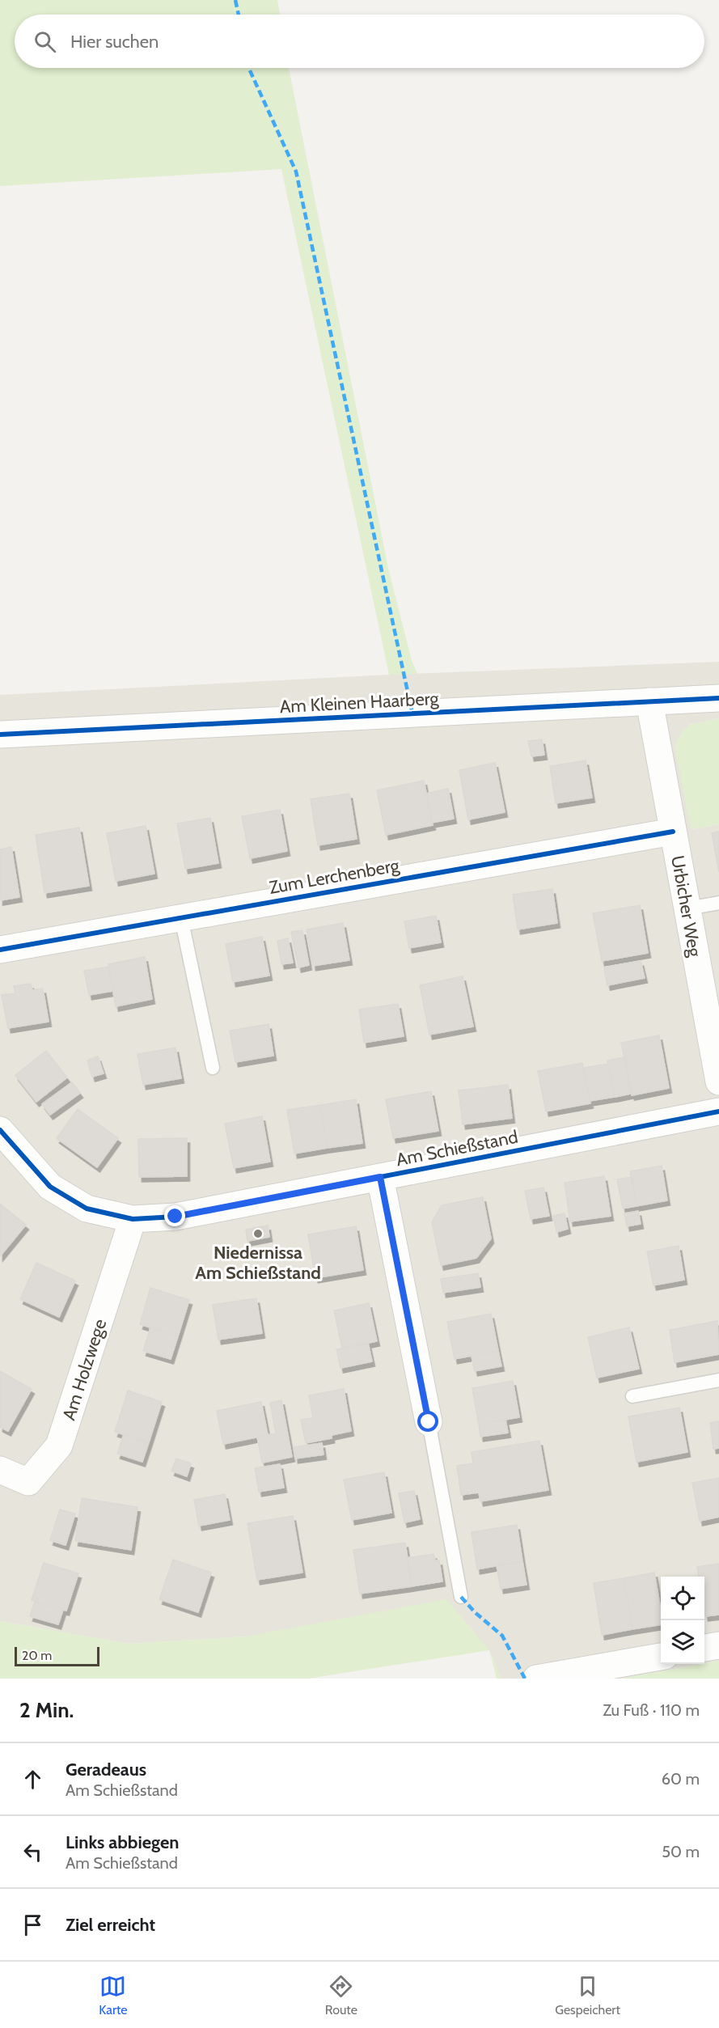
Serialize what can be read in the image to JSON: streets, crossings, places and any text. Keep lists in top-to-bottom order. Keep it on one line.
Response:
{"streets":{"street":["Am Kleinen Haarberg","Zum Lerchenberg","Urbicher Weg","Am Schießstand","Am Holzwege"]},"crossings":[["Am Kleinen Haarberg","Urbicher Weg"],["Zum Lerchenberg","Urbicher Weg"],["Am Schießstand","Am Holzwege"]],"places":["Niedernissa Am Schießstand"],"scale_bar":"20 m","page":{"search":"Hier suchen","scale":"20 m","heading":["2 Min.","Zu Fuß · 110 m"],"list":[["Geradeaus","Am Schießstand","60 m"],["Links abbiegen","Am Schießstand","50 m"],"Ziel erreicht"],"nav":["Karte","Route","Gespeichert"]}}
